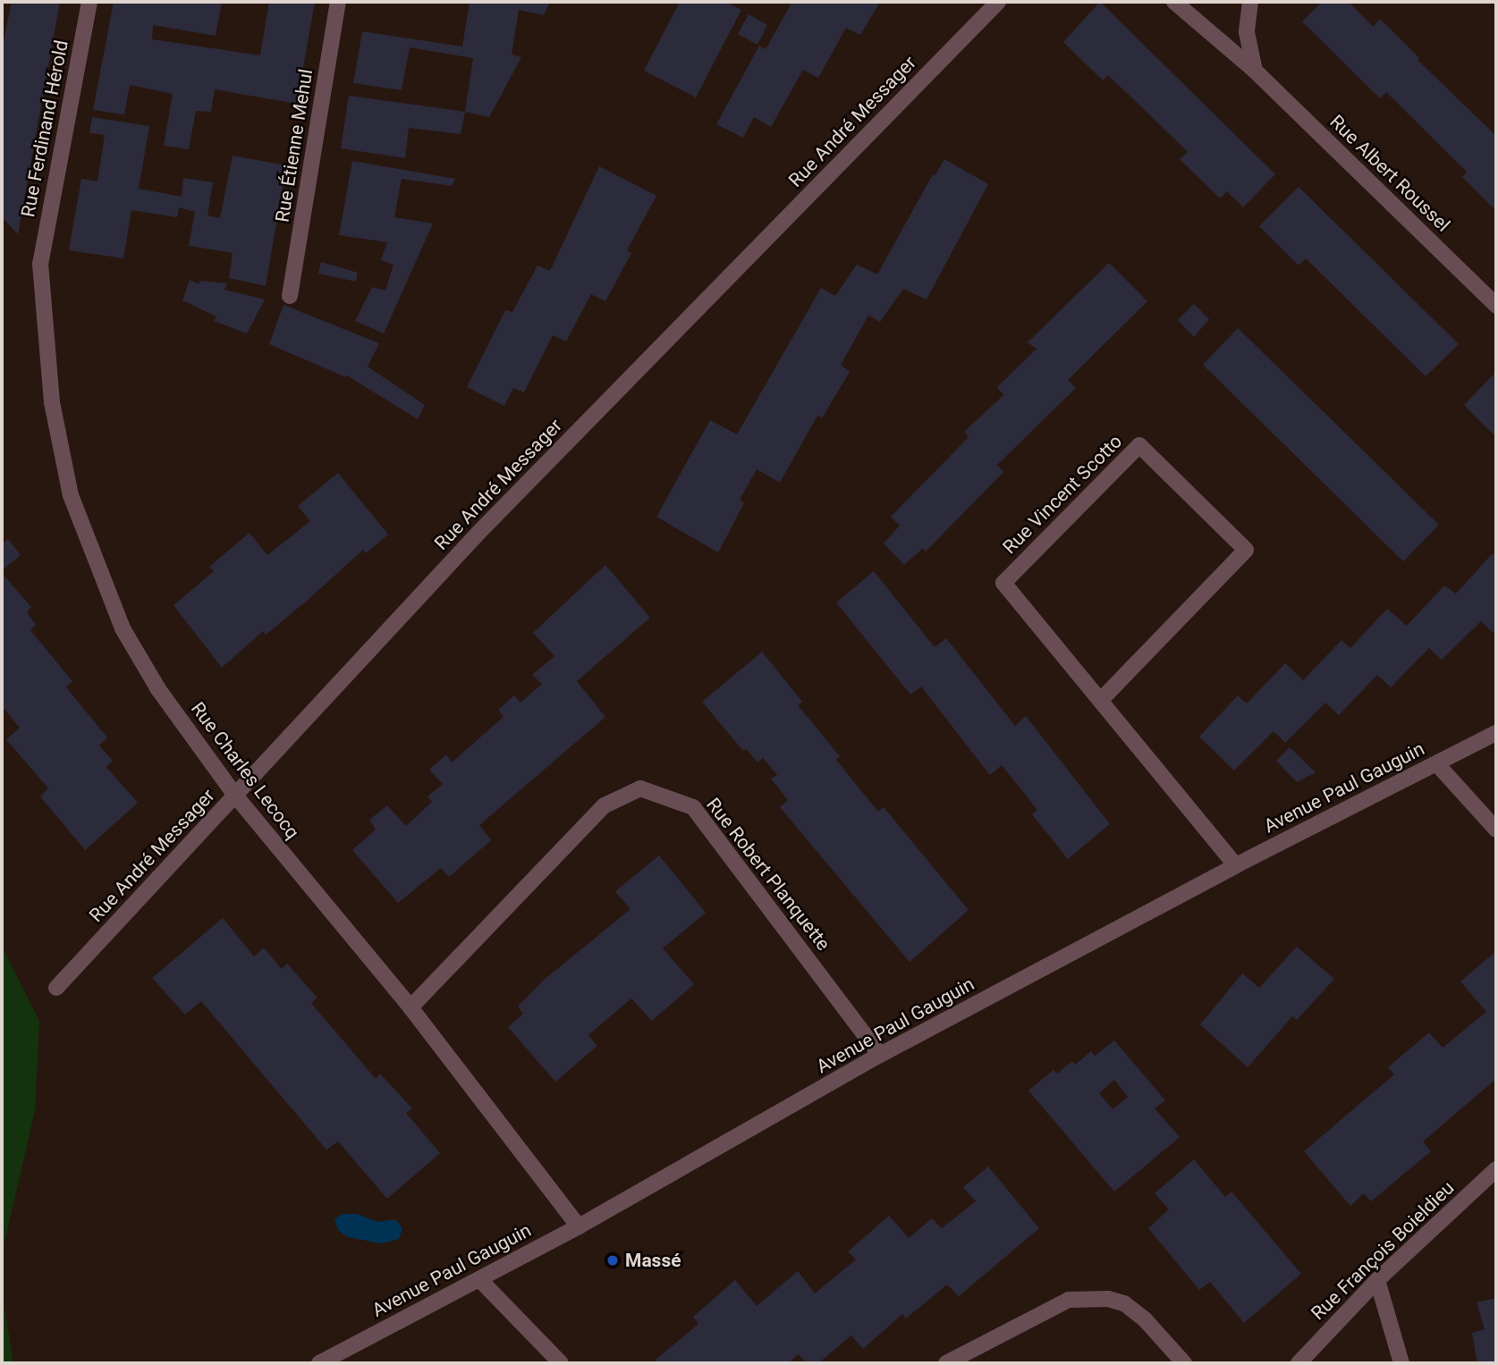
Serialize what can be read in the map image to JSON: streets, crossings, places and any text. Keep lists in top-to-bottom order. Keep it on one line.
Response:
{"streets":{"street":["Rue André Messager","Rue Ferdinand Hérold","Rue Étienne Mehul","Rue Albert Roussel","Rue Vincent Scotto","Rue Charles Lecocq","Avenue Paul Gauguin","Rue Robert Planquette","Rue François Boieldieu"]},"crossings":[["Rue André Messager","Rue Charles Lecocq"],["Rue Ferdinand Hérold","Rue Charles Lecocq"],["Rue Vincent Scotto","Avenue Paul Gauguin"],["Rue Charles Lecocq","Avenue Paul Gauguin"],["Rue Charles Lecocq","Rue Robert Planquette"],["Avenue Paul Gauguin","Rue Robert Planquette"]],"places":["Massé"]}
